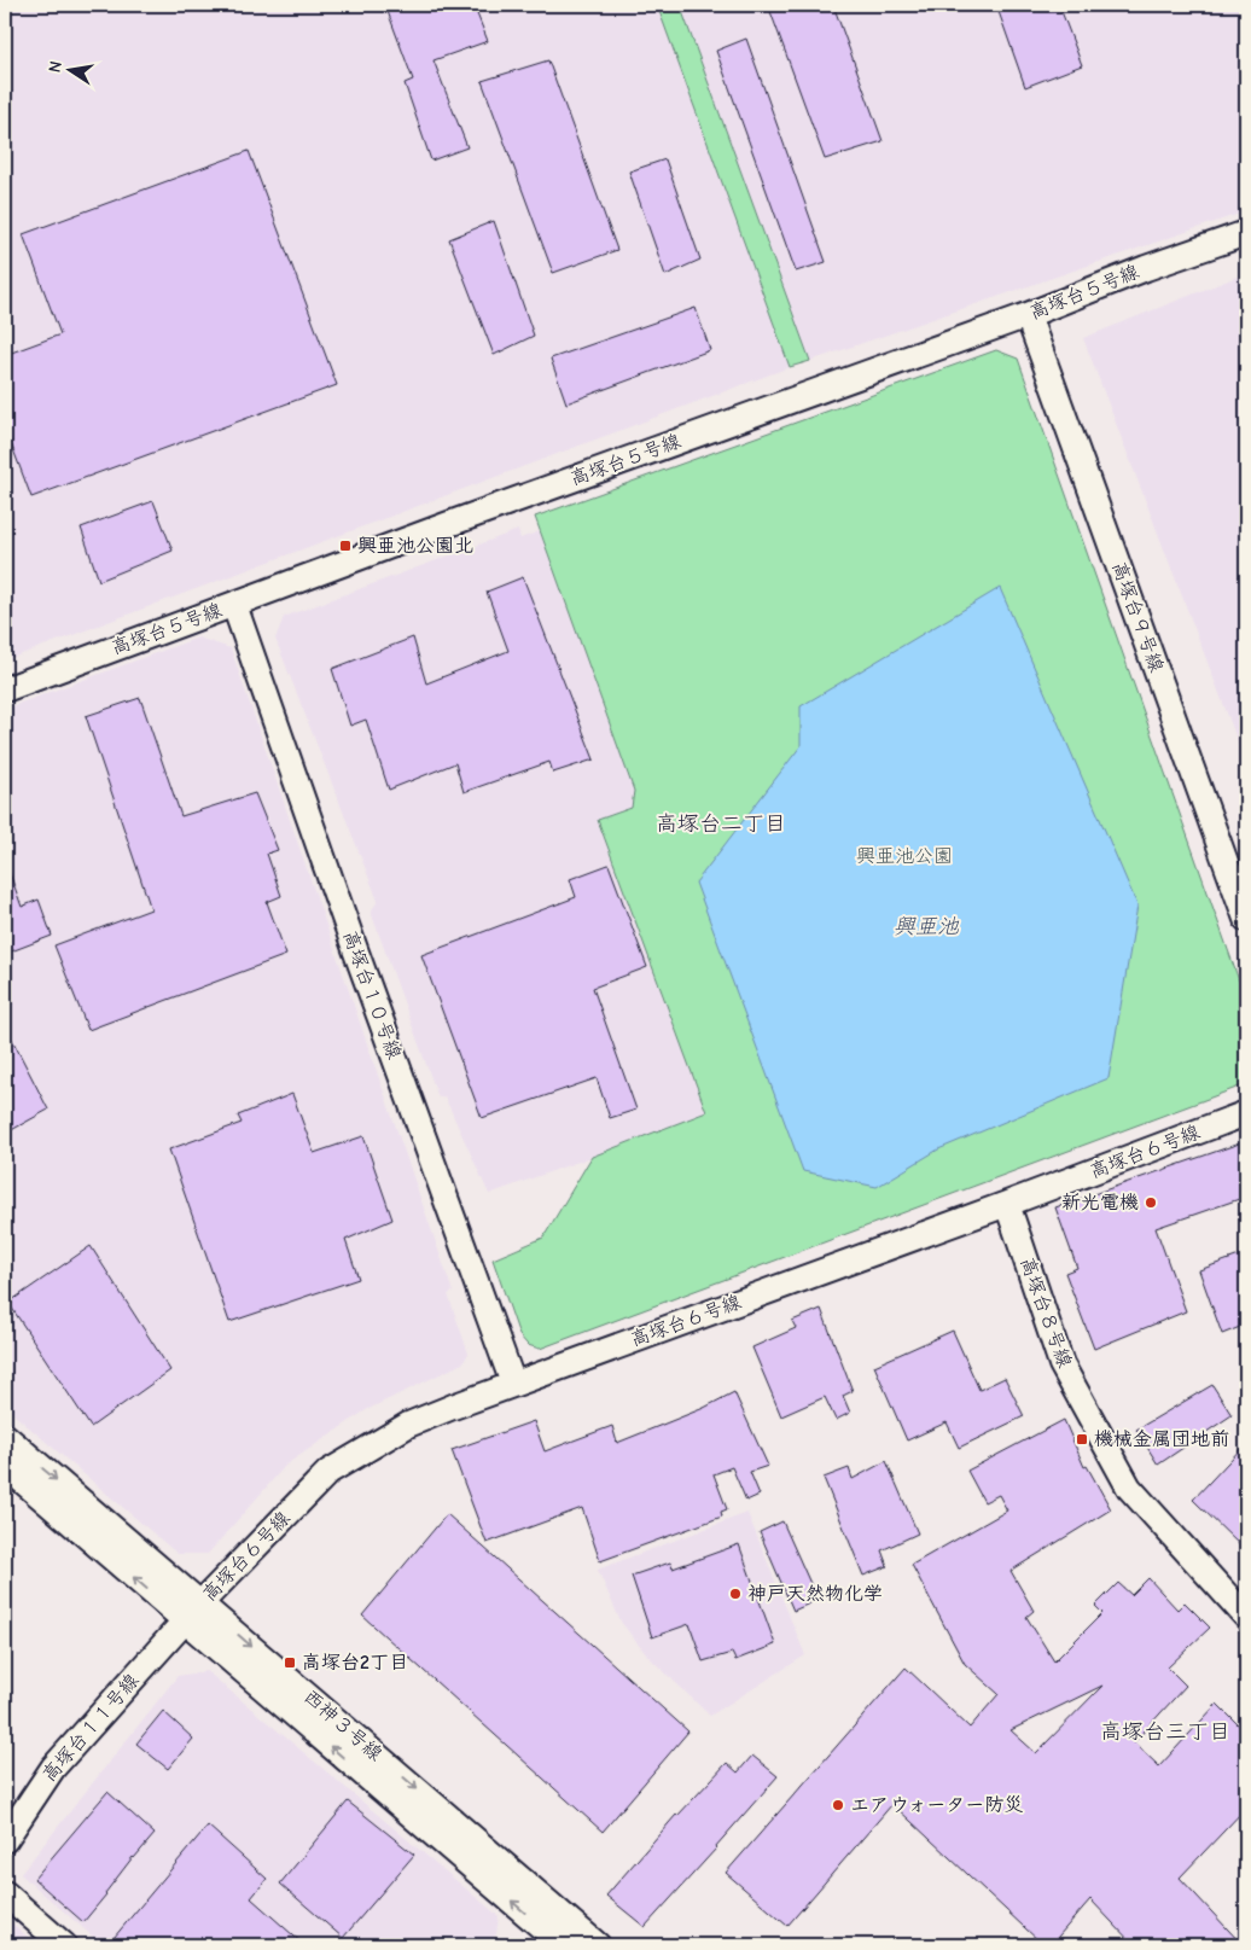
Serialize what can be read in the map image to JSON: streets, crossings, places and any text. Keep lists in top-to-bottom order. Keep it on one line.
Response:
{"streets":{"street":["高塚台５号線","高塚台９号線","高塚台１０号線","高塚台６号線","高塚台８号線","西神３号線","高塚台１１号線"]},"crossings":[["高塚台５号線","高塚台９号線"],["高塚台５号線","高塚台１０号線"],["高塚台１０号線","高塚台６号線"],["高塚台６号線","高塚台８号線"],["高塚台６号線","西神３号線"],["高塚台６号線","高塚台１１号線"],["西神３号線","高塚台１１号線"]],"districts":["高塚台二丁目","高塚台三丁目"],"water":["興亜池"],"parks":["興亜池公園"],"places":{"transit":["興亜池公園北","機械金属団地前","高塚台2丁目"],"other":["新光電機","神戸天然物化学","エアウォーター防災"]},"north":"left"}
